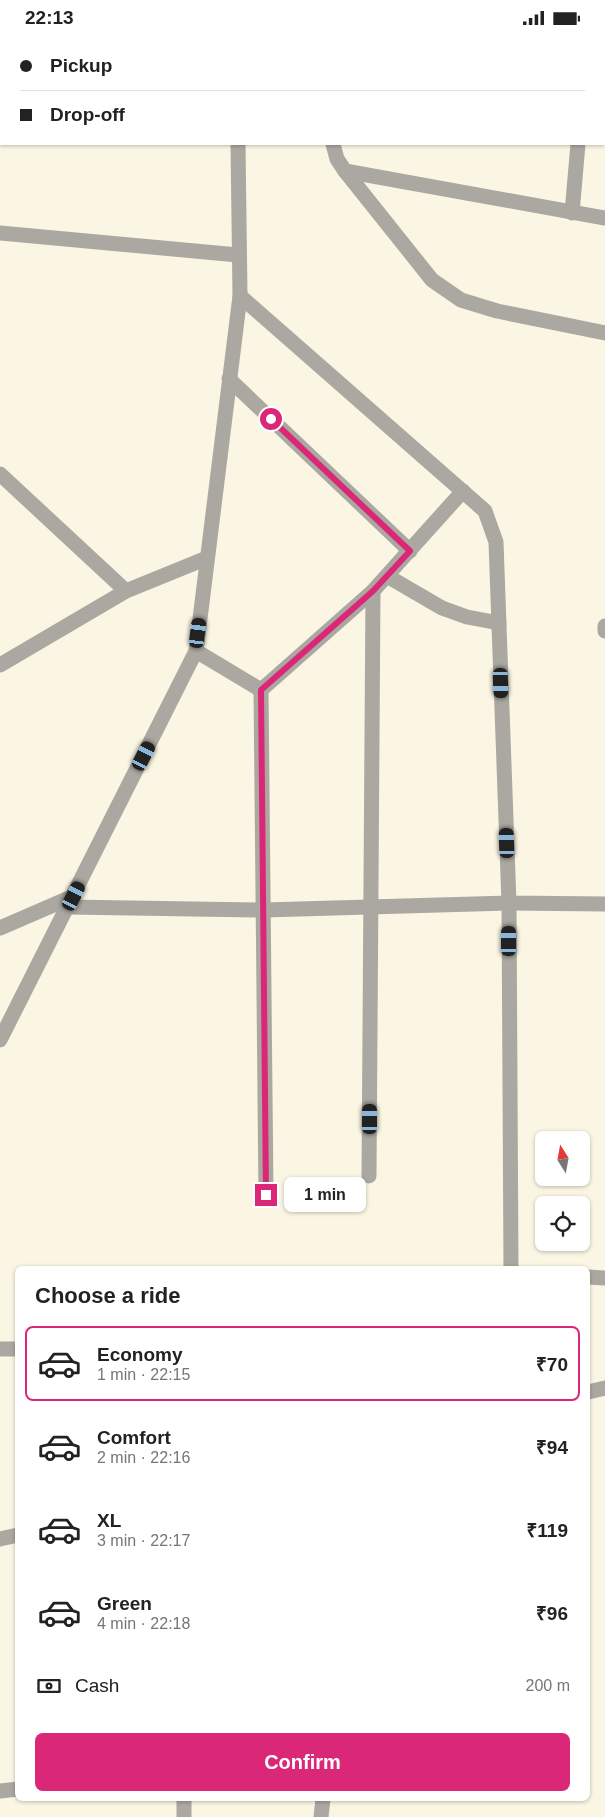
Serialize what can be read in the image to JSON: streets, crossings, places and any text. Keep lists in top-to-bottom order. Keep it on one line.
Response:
{"north":"top","page":{"status":"22:13","banner":["Pickup","Drop-off"],"bubble":"1 min","heading":"Choose a ride","list":[{"name":"Economy","note":"1 min · 22:15","value":"₹70"},{"name":"Comfort","note":"2 min · 22:16","value":"₹94"},{"name":"XL","note":"3 min · 22:17","value":"₹119"},{"name":"Green","note":"4 min · 22:18","value":"₹96"}],"pay":["Cash","200 m"],"buttons":"Confirm"}}
